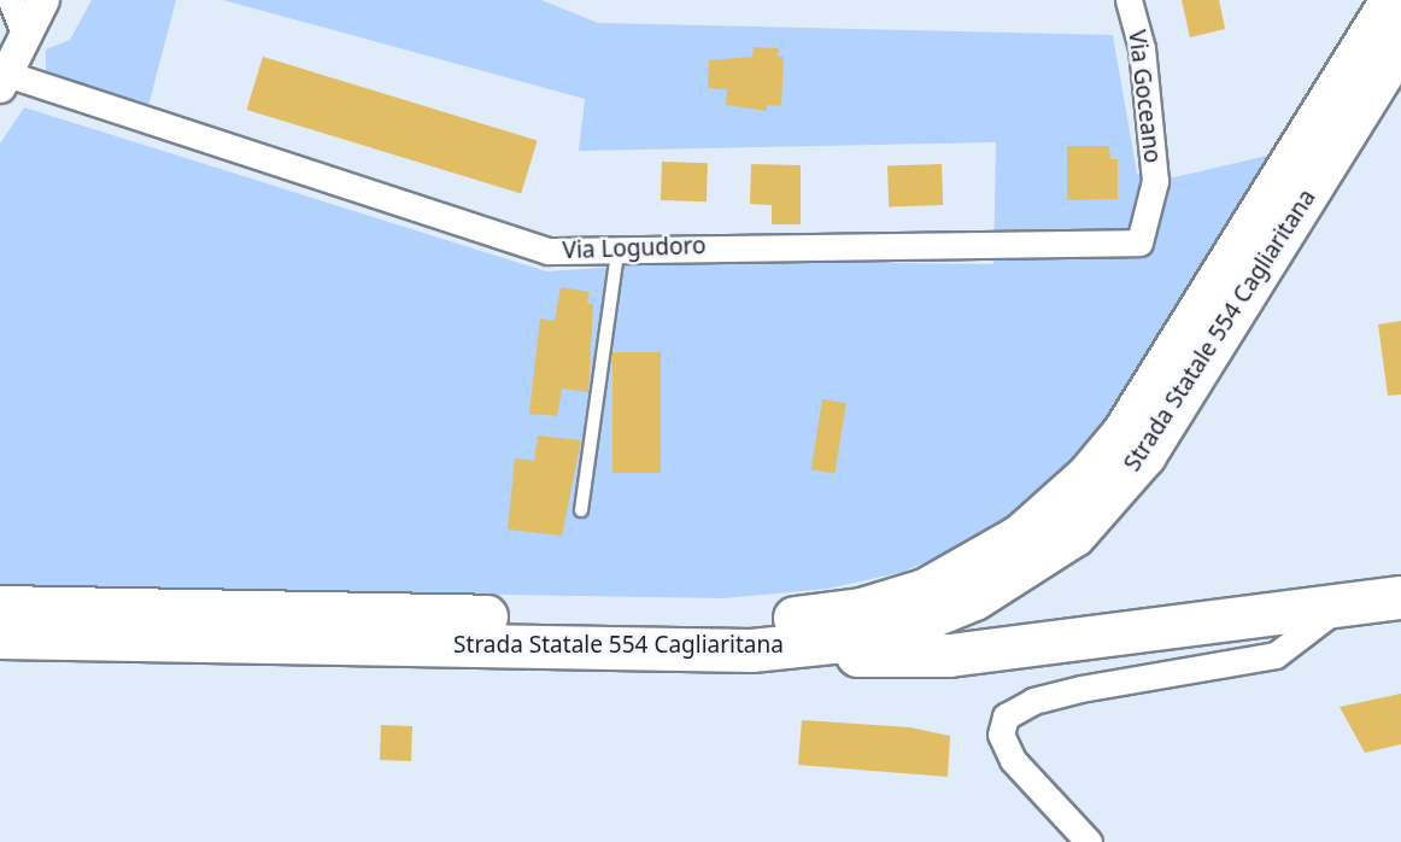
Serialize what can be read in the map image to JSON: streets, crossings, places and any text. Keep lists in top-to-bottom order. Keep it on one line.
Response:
{"streets":{"highway":["Strada Statale 554 Cagliaritana"],"street":["Via Goceano","Via Logudoro"]},"crossings":[["Via Goceano","Via Logudoro"]]}
